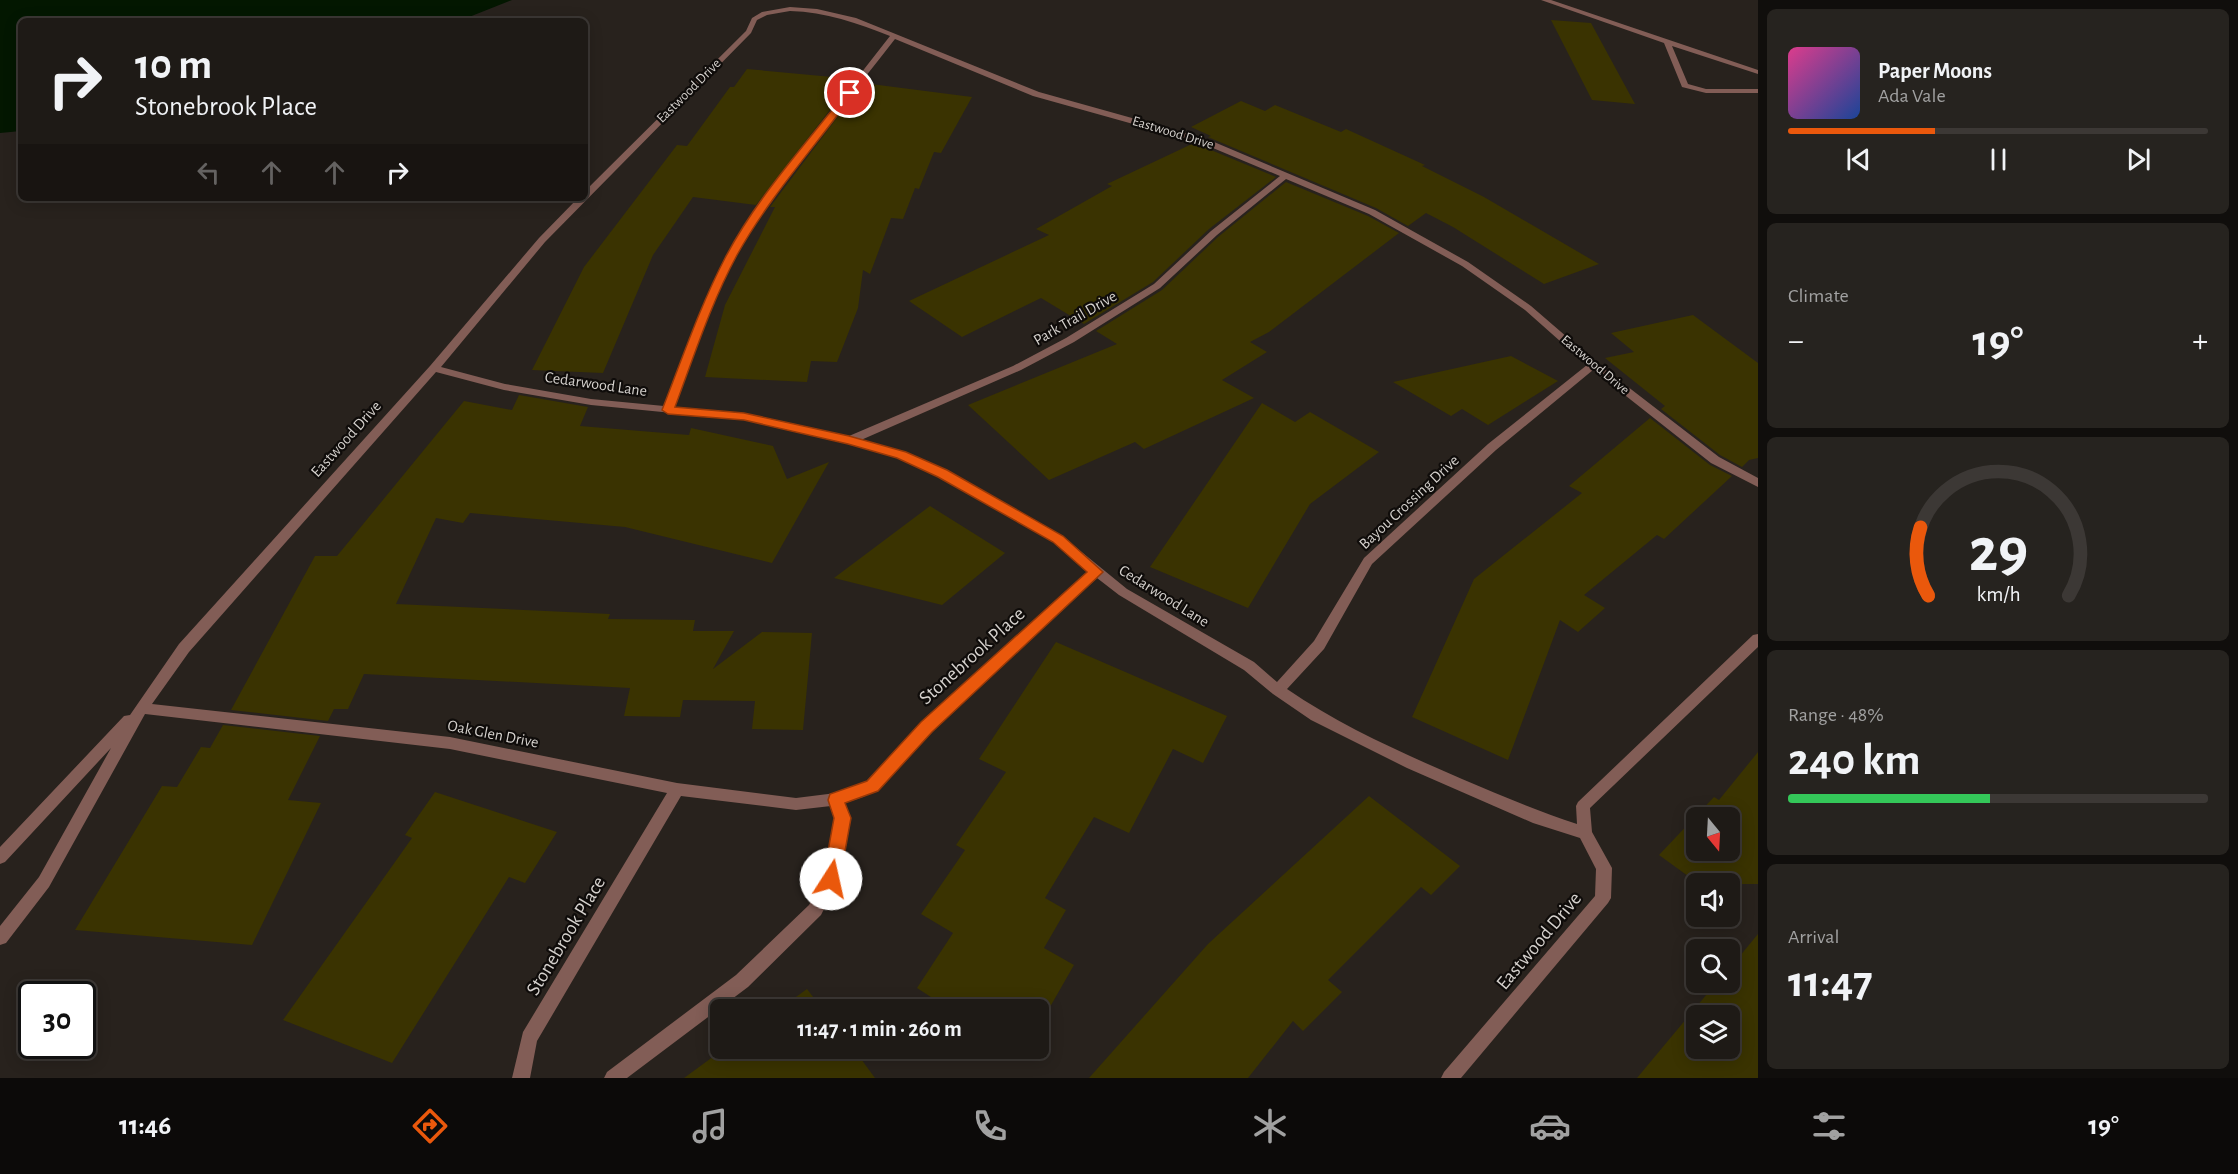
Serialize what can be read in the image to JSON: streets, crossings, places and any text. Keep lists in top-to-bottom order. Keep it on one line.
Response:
{"streets":{"street":["Eastwood Drive","Park Trail Drive","Cedarwood Lane","Bayou Crossing Drive","Stonebrook Place","Oak Glen Drive"]},"crossings":[["Eastwood Drive","Park Trail Drive"],["Eastwood Drive","Cedarwood Lane"],["Eastwood Drive","Bayou Crossing Drive"],["Eastwood Drive","Oak Glen Drive"],["Park Trail Drive","Cedarwood Lane"],["Cedarwood Lane","Bayou Crossing Drive"],["Cedarwood Lane","Stonebrook Place"],["Stonebrook Place","Oak Glen Drive"]],"north":"bottom","page":{"turn":["10 m","Stonebrook Place"],"song":["Paper Moons","Ada Vale"],"tile":["Climate",["Range · 48%","240 km"],["Arrival","11:47"]],"heat":["−","19°","+"],"limit":"30","trip":"11:47 · 1 min · 260 m","tabs":["11:46","19°"],"gauge":["29","km/h"]}}
